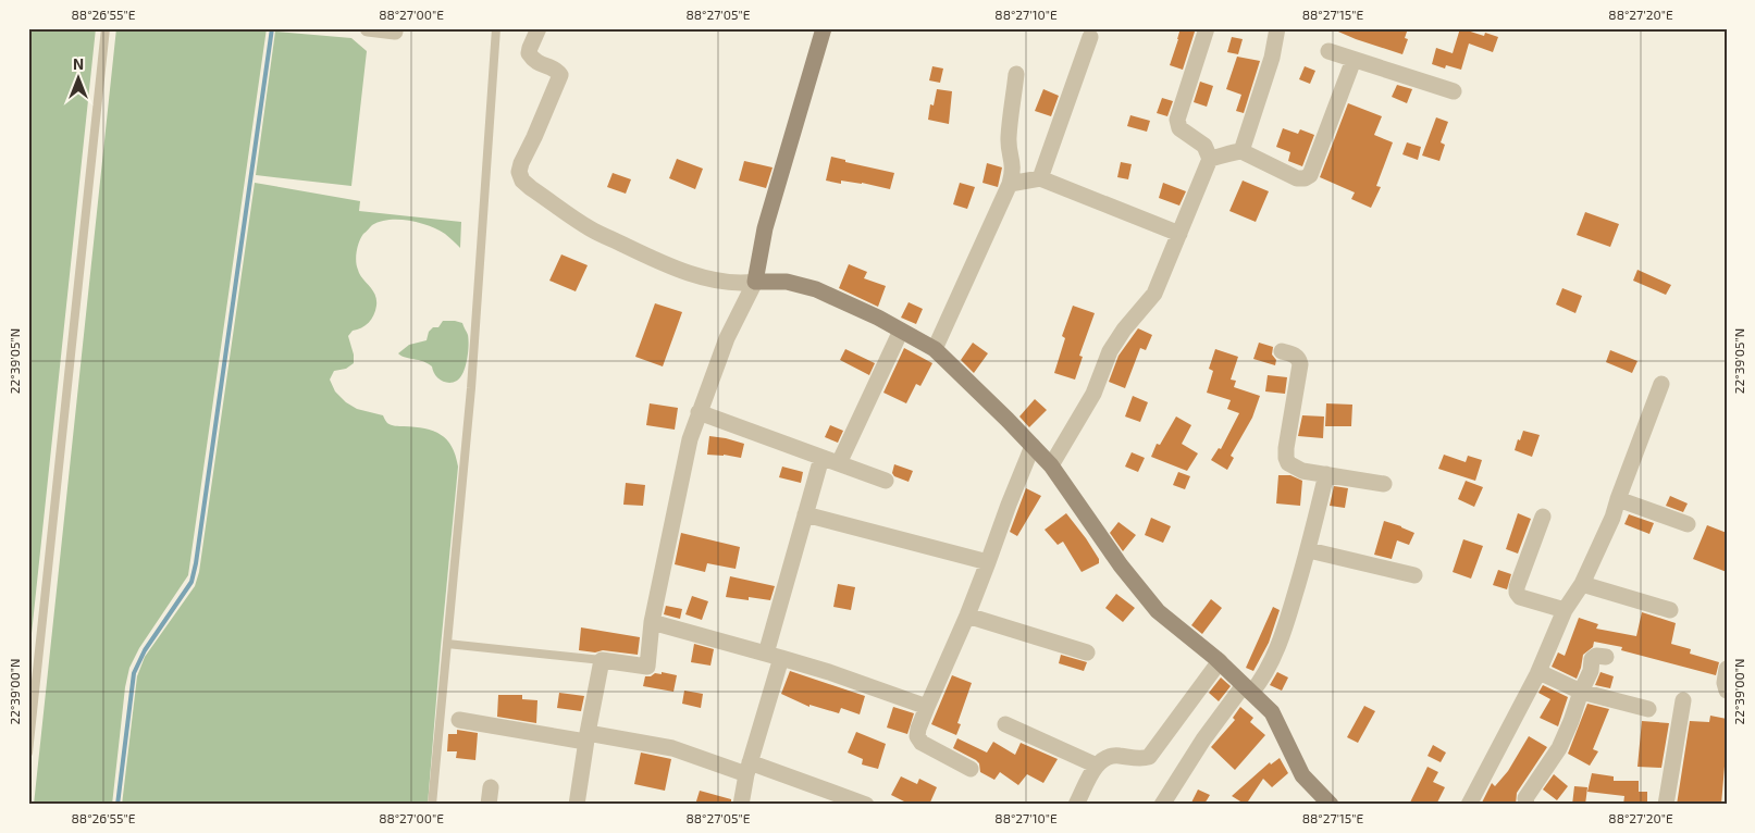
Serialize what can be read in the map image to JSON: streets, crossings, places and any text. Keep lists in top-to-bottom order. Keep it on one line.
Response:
{"north":"top","coordinates":["88°26'55\"E","88°27'00\"E","88°27'05\"E","88°27'10\"E","88°27'15\"E","88°27'20\"E","22°39'05\"N","22°39'00\"N"]}
